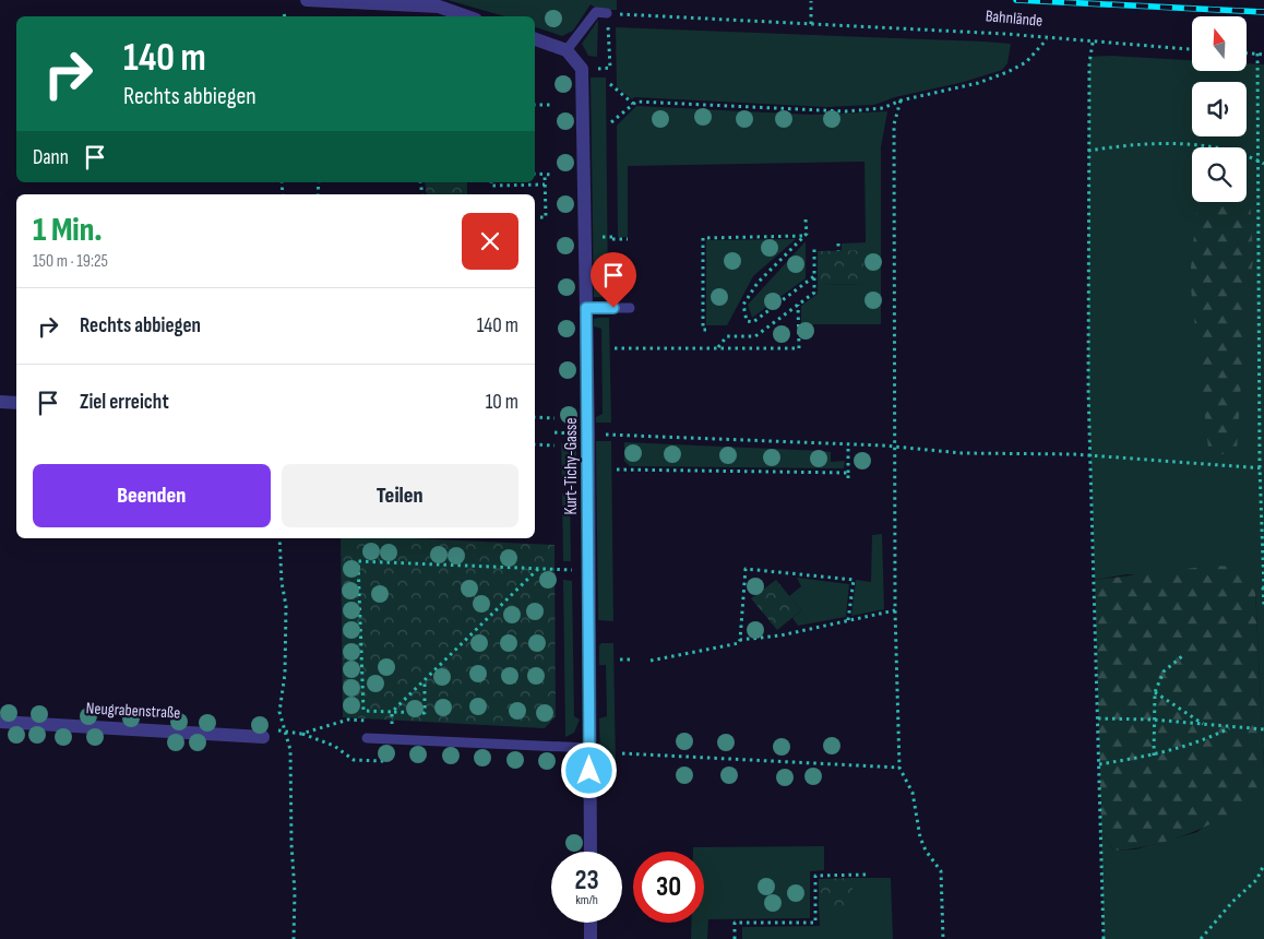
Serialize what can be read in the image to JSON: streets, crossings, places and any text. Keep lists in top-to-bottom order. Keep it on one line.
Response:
{"streets":{"street":["Kurt-Tichy-Gasse","Neugrabenstraße"],"path":["Bahnlände"]},"north":"top","page":{"turn":["140 m","Rechts abbiegen"],"then":"Dann","heading":["1 Min.","150 m · 19:25"],"list":[{"name":"Rechts abbiegen","value":"140 m"},{"name":"Ziel erreicht","value":"10 m"}],"buttons":["Beenden","Teilen"],"speed":"23 km/h","limit":"30"}}
